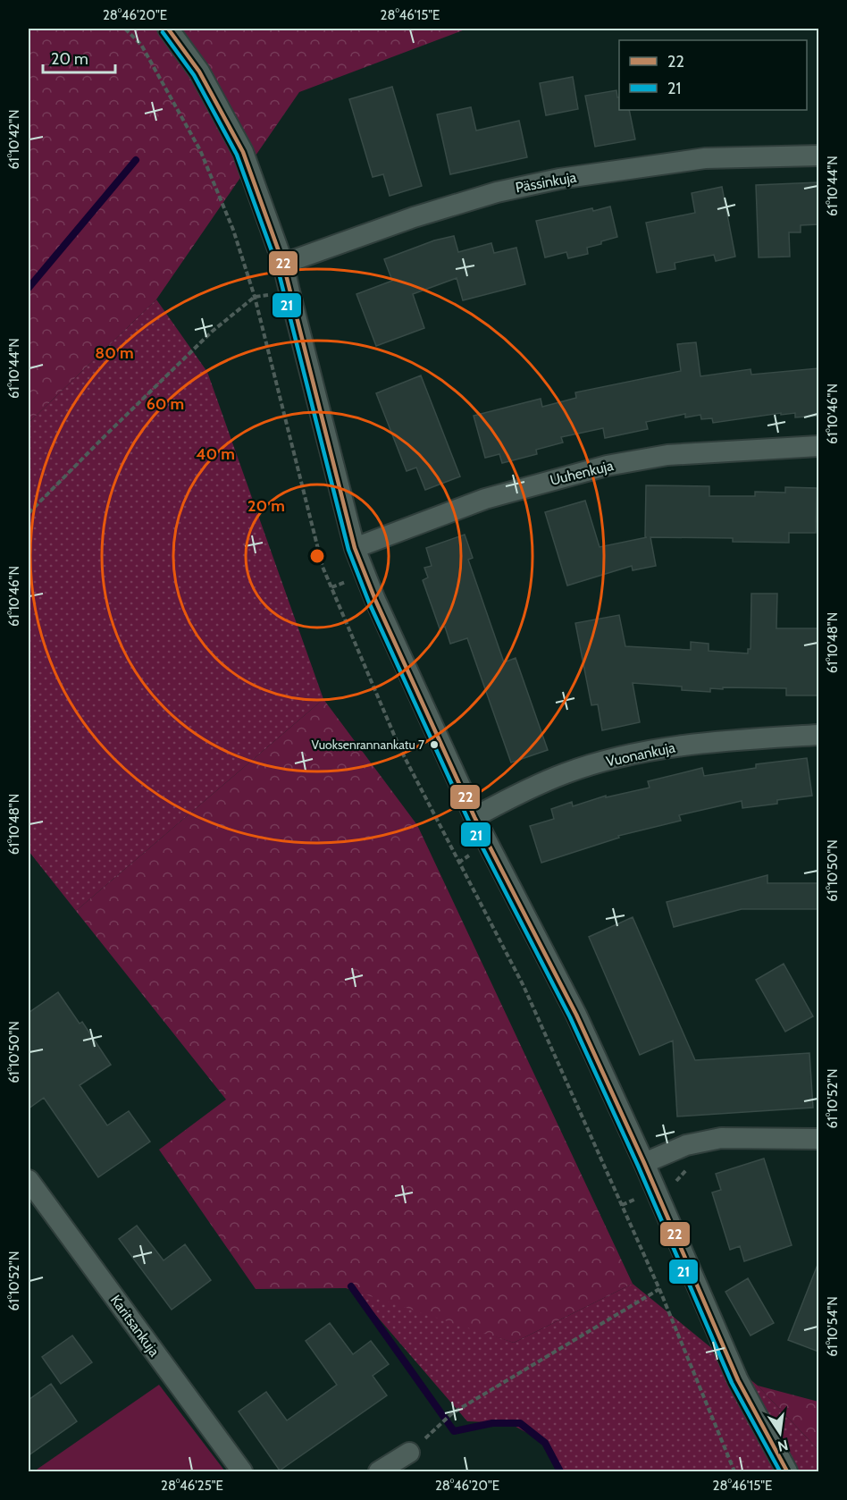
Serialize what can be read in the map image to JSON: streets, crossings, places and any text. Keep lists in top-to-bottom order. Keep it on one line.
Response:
{"streets":{"street":["Pässinkuja","Uuhenkuja","Vuonankuja","Karitsankuja"]},"places":["Vuoksenrannankatu 7"],"lines":["transit line 22","transit line 21"],"legend":["22","21"],"scale_bar":"20 m","north":"bottom","coordinates":["28°46'20\"E","28°46'15\"E","61°10'42\"N","61°10'44\"N","61°10'46\"N","61°10'48\"N","61°10'50\"N","61°10'52\"N","61°10'54\"N","28°46'25\"E"],"rings":["80 m","60 m","40 m","20 m"]}
